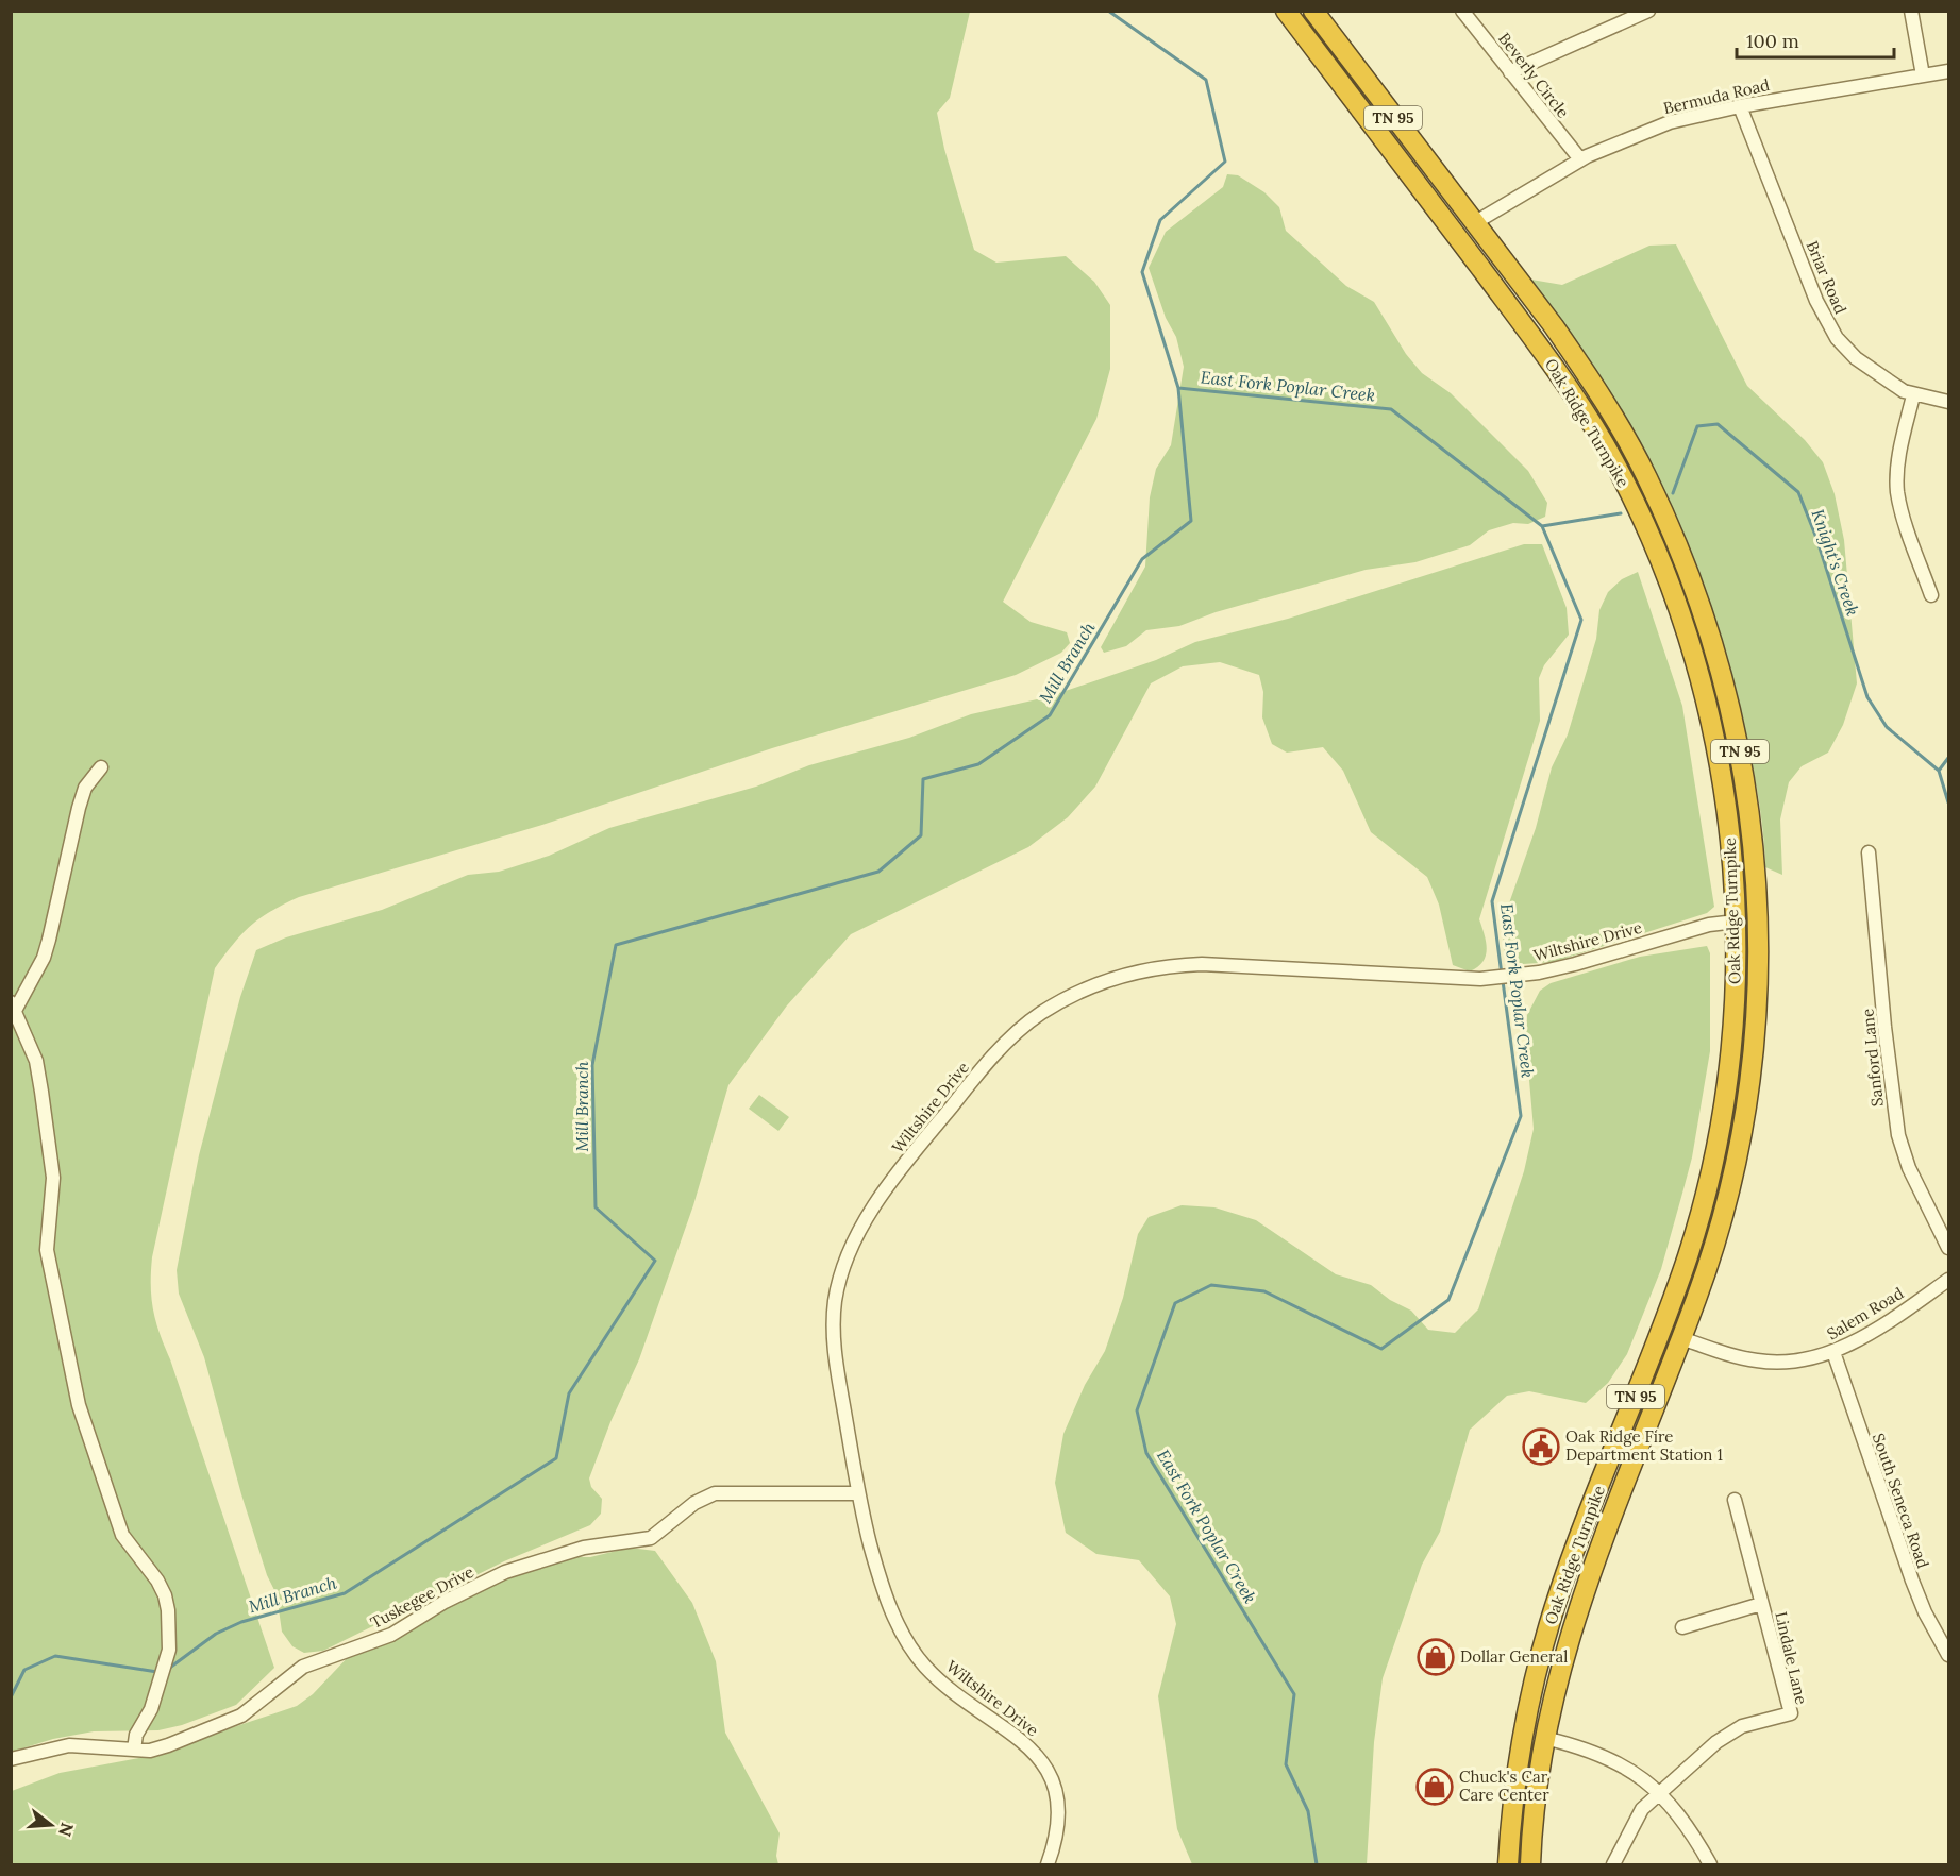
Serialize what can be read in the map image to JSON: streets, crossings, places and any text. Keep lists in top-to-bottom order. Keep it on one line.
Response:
{"streets":{"highway":["TN 95","Oak Ridge Turnpike"],"street":["Beverly Circle","Bermuda Road","Briar Road","Wiltshire Drive","Sanford Lane","Salem Road","South Seneca Road","Tuskegee Drive","Lindale Lane"]},"crossings":[["Beverly Circle","Bermuda Road"],["Bermuda Road","Briar Road"],["Bermuda Road","Oak Ridge Turnpike"],["Oak Ridge Turnpike","Wiltshire Drive"],["Oak Ridge Turnpike","Salem Road"],["Wiltshire Drive","Tuskegee Drive"],["Salem Road","South Seneca Road"]],"water":["East Fork Poplar Creek","Knight's Creek","Mill Branch"],"places":{"public building":["Oak Ridge Fire Department Station 1"],"shop":["Dollar General","Chuck's Car Care Center"]},"scale_bar":"100 m","north":"right"}
